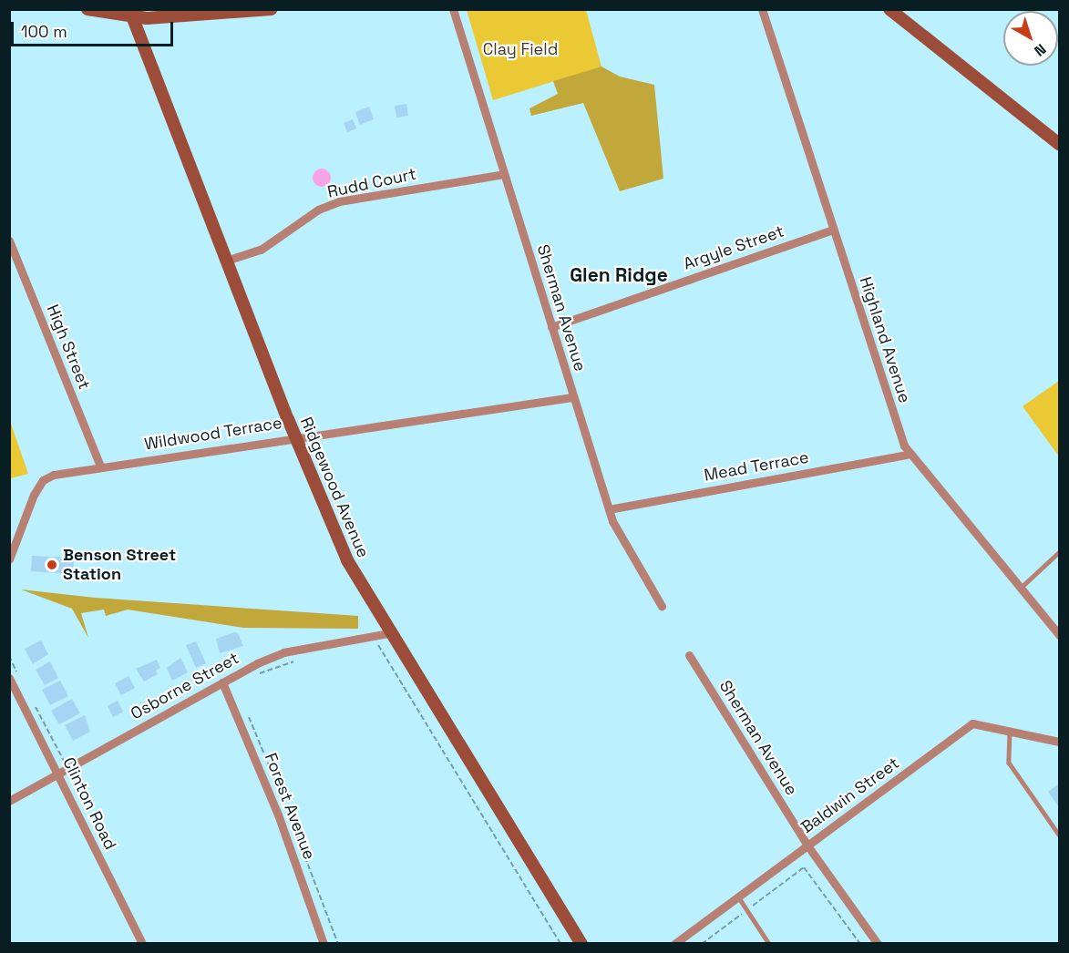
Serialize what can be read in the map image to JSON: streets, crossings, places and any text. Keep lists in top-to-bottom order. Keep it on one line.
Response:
{"streets":{"street":["Rudd Court","Argyle Street","Sherman Avenue","Highland Avenue","High Street","Wildwood Terrace","Mead Terrace","Ridgewood Avenue","Osborne Street","Baldwin Street","Clinton Road","Forest Avenue"]},"crossings":[["Rudd Court","Sherman Avenue"],["Rudd Court","Ridgewood Avenue"],["Argyle Street","Sherman Avenue"],["Argyle Street","Highland Avenue"],["Sherman Avenue","Wildwood Terrace"],["Sherman Avenue","Mead Terrace"],["Sherman Avenue","Baldwin Street"],["Highland Avenue","Mead Terrace"],["High Street","Wildwood Terrace"],["Wildwood Terrace","Ridgewood Avenue"],["Ridgewood Avenue","Osborne Street"],["Osborne Street","Clinton Road"],["Osborne Street","Forest Avenue"]],"districts":["Glen Ridge"],"parks":["Clay Field"],"places":["Benson Street Station"],"scale_bar":"100 m","north":"bottom right"}
